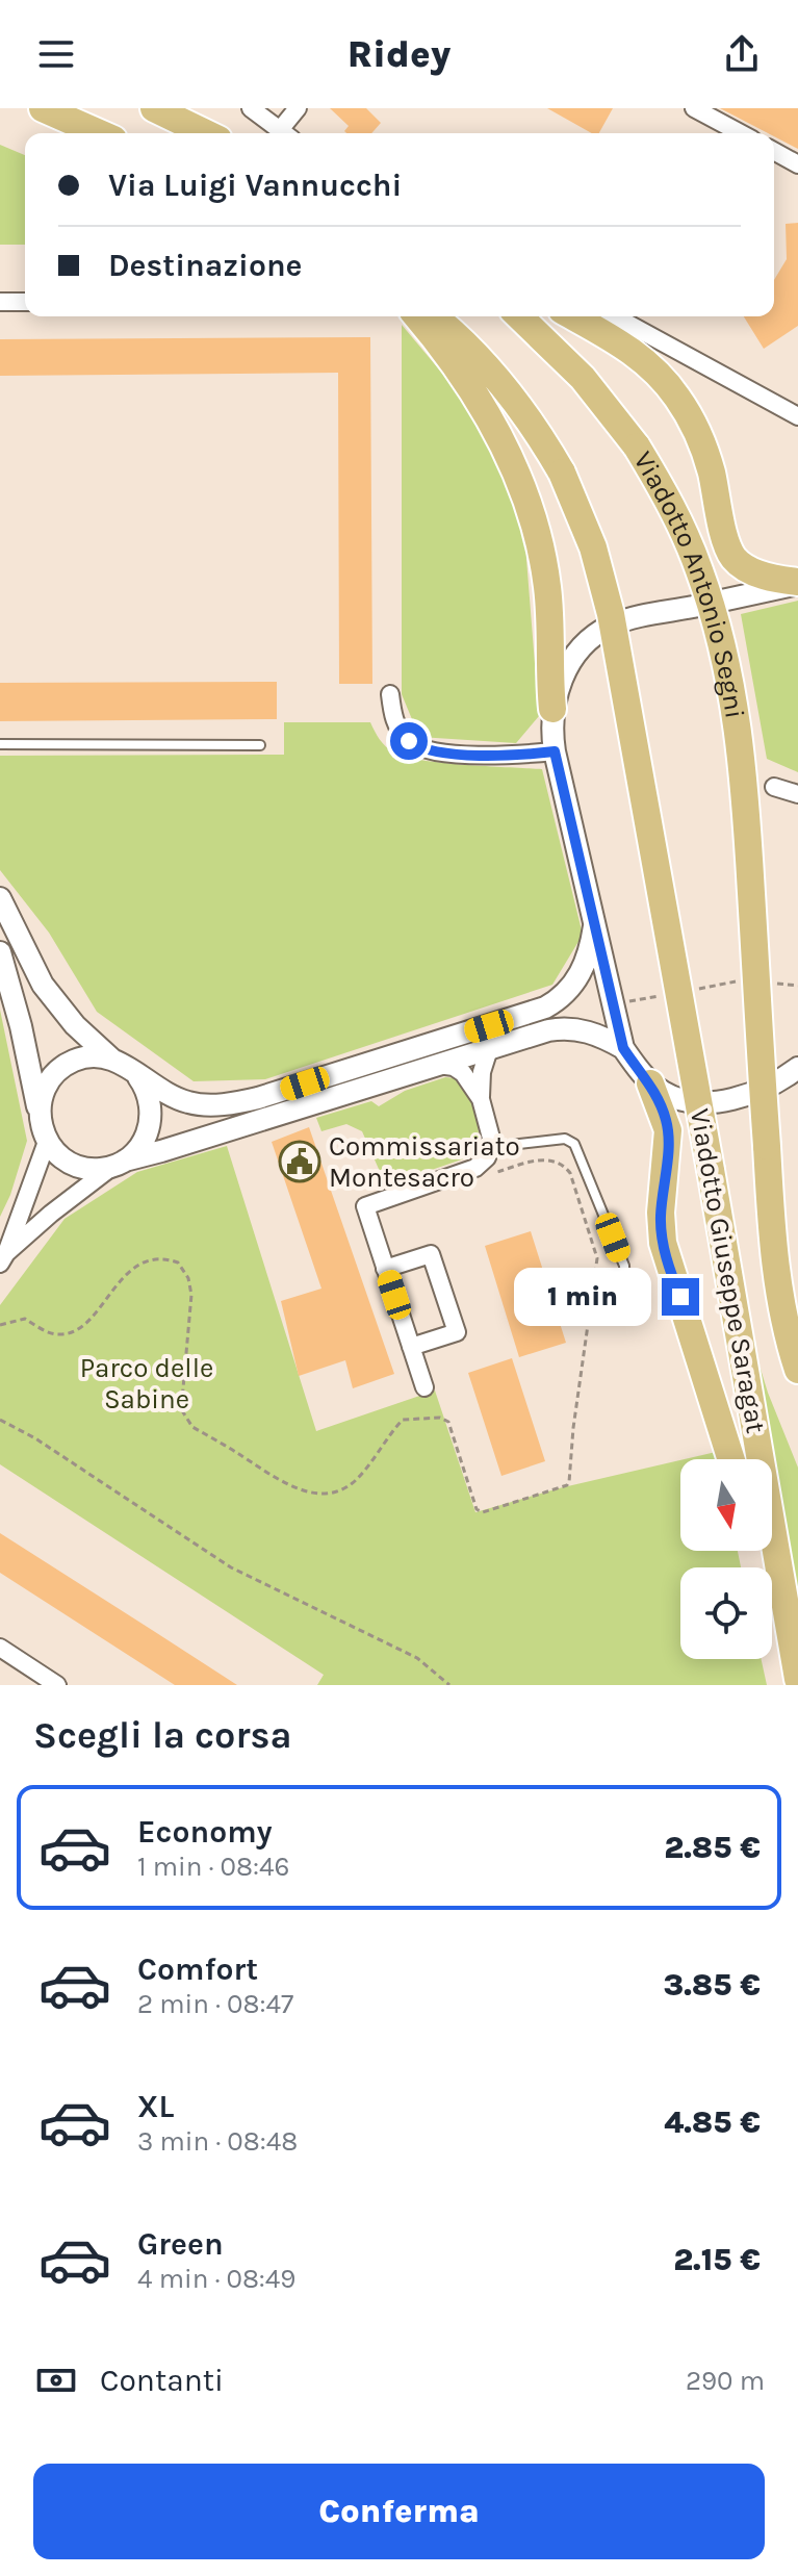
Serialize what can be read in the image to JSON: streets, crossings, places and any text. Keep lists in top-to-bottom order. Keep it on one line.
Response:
{"streets":{"main road":["Viadotto Antonio Segni","Viadotto Giuseppe Saragat"]},"crossings":[["Viadotto Antonio Segni","Viadotto Giuseppe Saragat"]],"parks":["Parco delle Sabine"],"places":{"public building":["Commissariato Montesacro"]},"north":"bottom","page":{"header":"Ridey","banner":["Via Luigi Vannucchi","Destinazione"],"bubble":"1 min","heading":"Scegli la corsa","list":[{"name":"Economy","note":"1 min · 08:46","value":"2.85 €"},{"name":"Comfort","note":"2 min · 08:47","value":"3.85 €"},{"name":"XL","note":"3 min · 08:48","value":"4.85 €"},{"name":"Green","note":"4 min · 08:49","value":"2.15 €"}],"pay":["Contanti","290 m"],"buttons":"Conferma"}}
